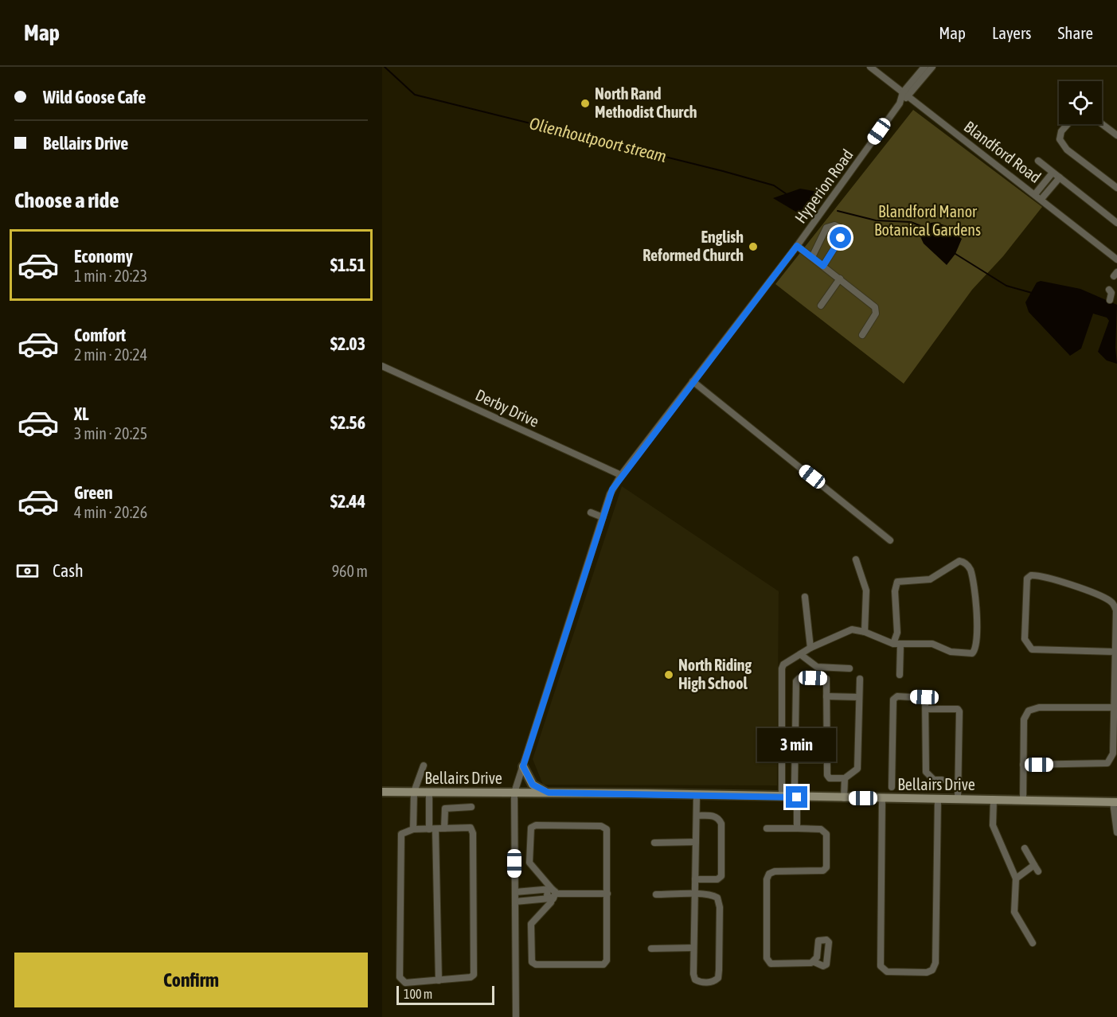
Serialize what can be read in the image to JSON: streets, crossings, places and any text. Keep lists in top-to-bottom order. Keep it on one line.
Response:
{"streets":{"street":["Blandford Road","Hyperion Road","Derby Drive","Bellairs Drive"]},"crossings":[["Blandford Road","Hyperion Road"],["Hyperion Road","Derby Drive"],["Hyperion Road","Bellairs Drive"]],"water":["Olienhoutpoort stream"],"parks":["Blandford Manor Botanical Gardens"],"places":["North Rand Methodist Church","English Reformed Church","North Riding High School"],"scale_bar":"100 m","page":{"header":"Map","nav":["Map","Layers","Share"],"banner":["Wild Goose Cafe","Bellairs Drive"],"heading":"Choose a ride","list":[{"name":"Economy","note":"1 min · 20:23","value":"$1.51"},{"name":"Comfort","note":"2 min · 20:24","value":"$2.03"},{"name":"XL","note":"3 min · 20:25","value":"$2.56"},{"name":"Green","note":"4 min · 20:26","value":"$2.44"}],"pay":["Cash","960 m"],"bubble":"3 min","buttons":"Confirm","scale":"100 m"}}
